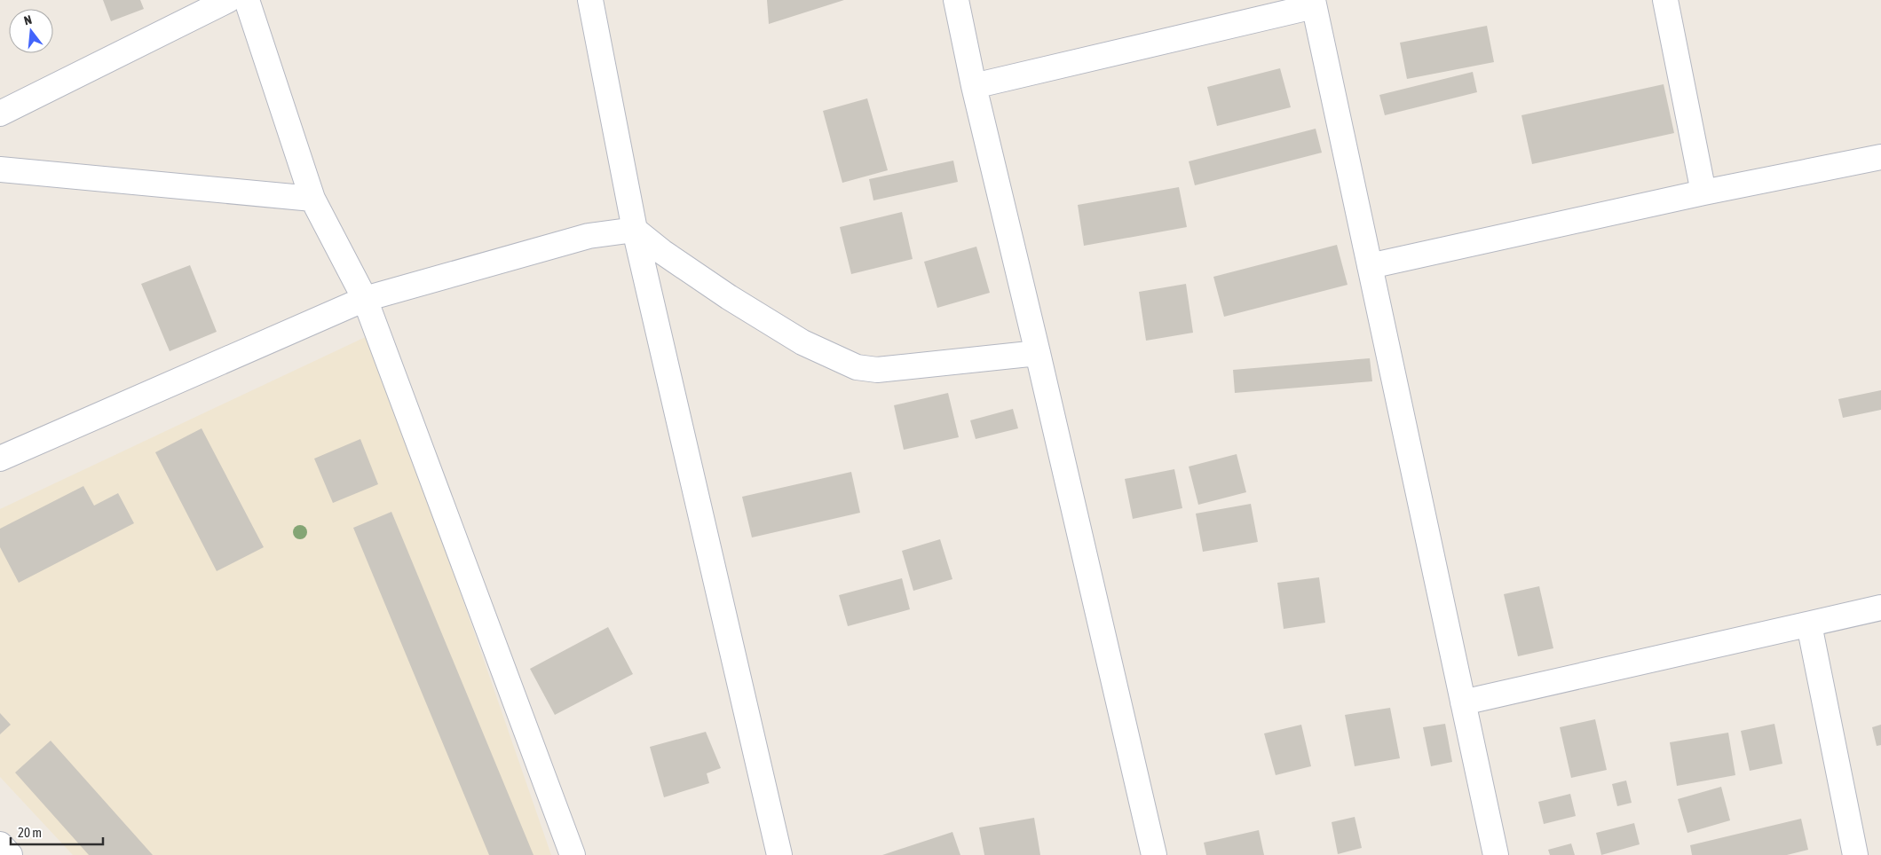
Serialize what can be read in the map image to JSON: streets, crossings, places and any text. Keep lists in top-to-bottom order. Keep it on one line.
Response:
{"scale_bar":"20 m","north":"top"}
